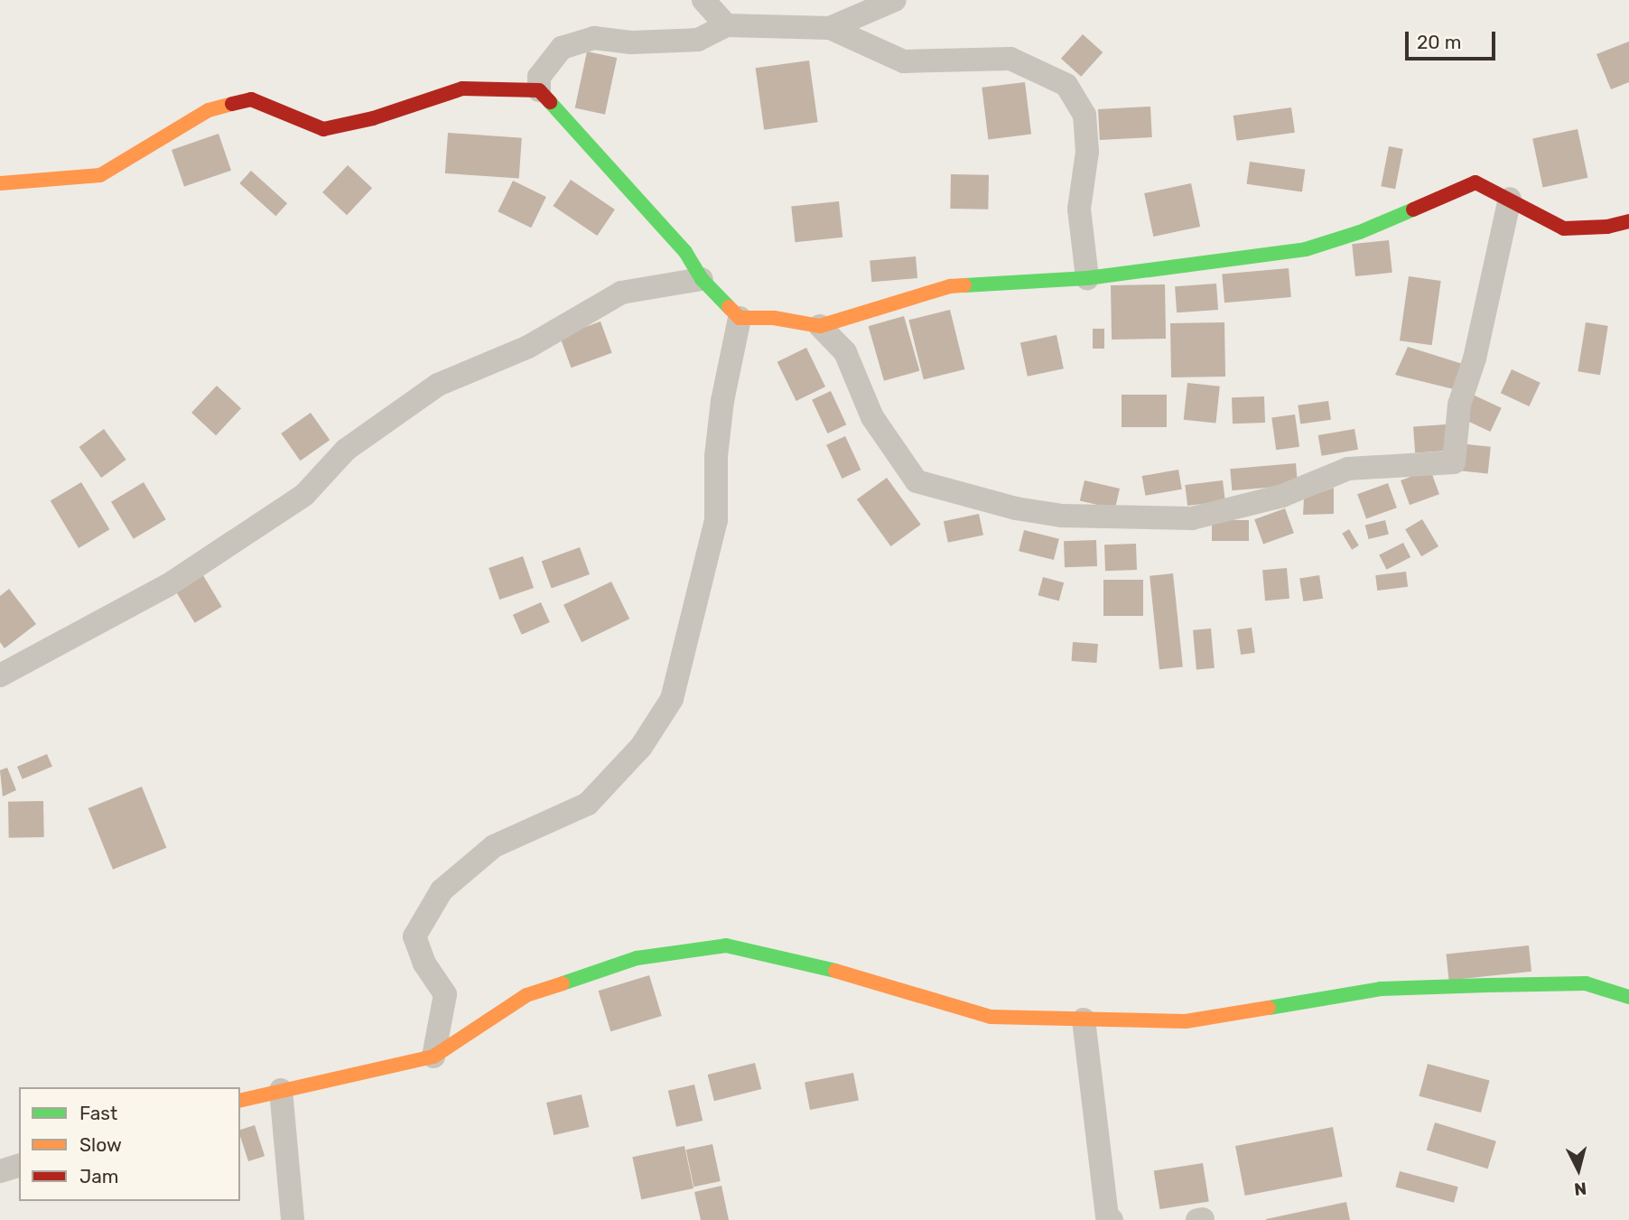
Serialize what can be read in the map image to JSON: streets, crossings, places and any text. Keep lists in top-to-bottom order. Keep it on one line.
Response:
{"legend":["Fast","Slow","Jam"],"scale_bar":"20 m","north":"bottom"}
